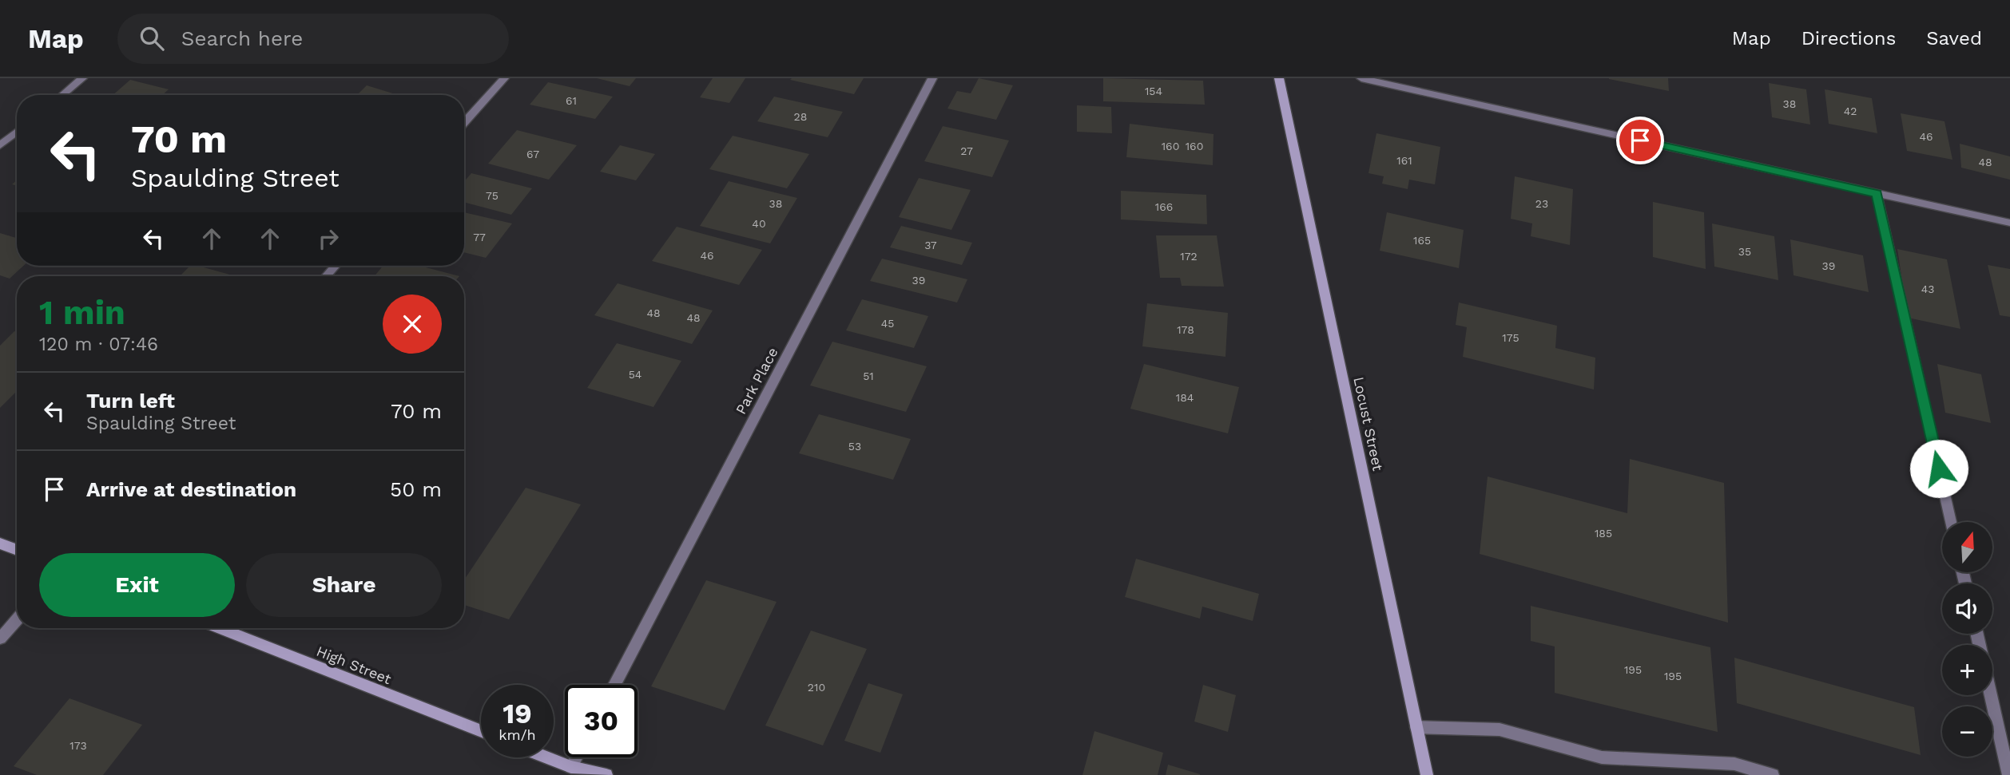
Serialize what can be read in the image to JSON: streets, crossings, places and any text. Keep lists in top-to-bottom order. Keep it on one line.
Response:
{"streets":{"street":["Park Place","Locust Street","High Street"]},"house_numbers":["154","61","38","42","28","46","160","160","27","67","161","48","75","38","23","166","40","77","165","37","35","46","172","39","39","43","48","48","45","178","175","54","51","184","53","185","195","195","210","173"],"north":"top","page":{"header":"Map","search":"Search here","nav":["Map","Directions","Saved"],"turn":["70 m","Spaulding Street"],"heading":["1 min","120 m · 07:46"],"list":[{"name":"Turn left","note":"Spaulding Street","value":"70 m"},{"name":"Arrive at destination","value":"50 m"}],"map_buttons":["+","−"],"buttons":["Exit","Share"],"speed":"19 km/h","limit":"30"}}
